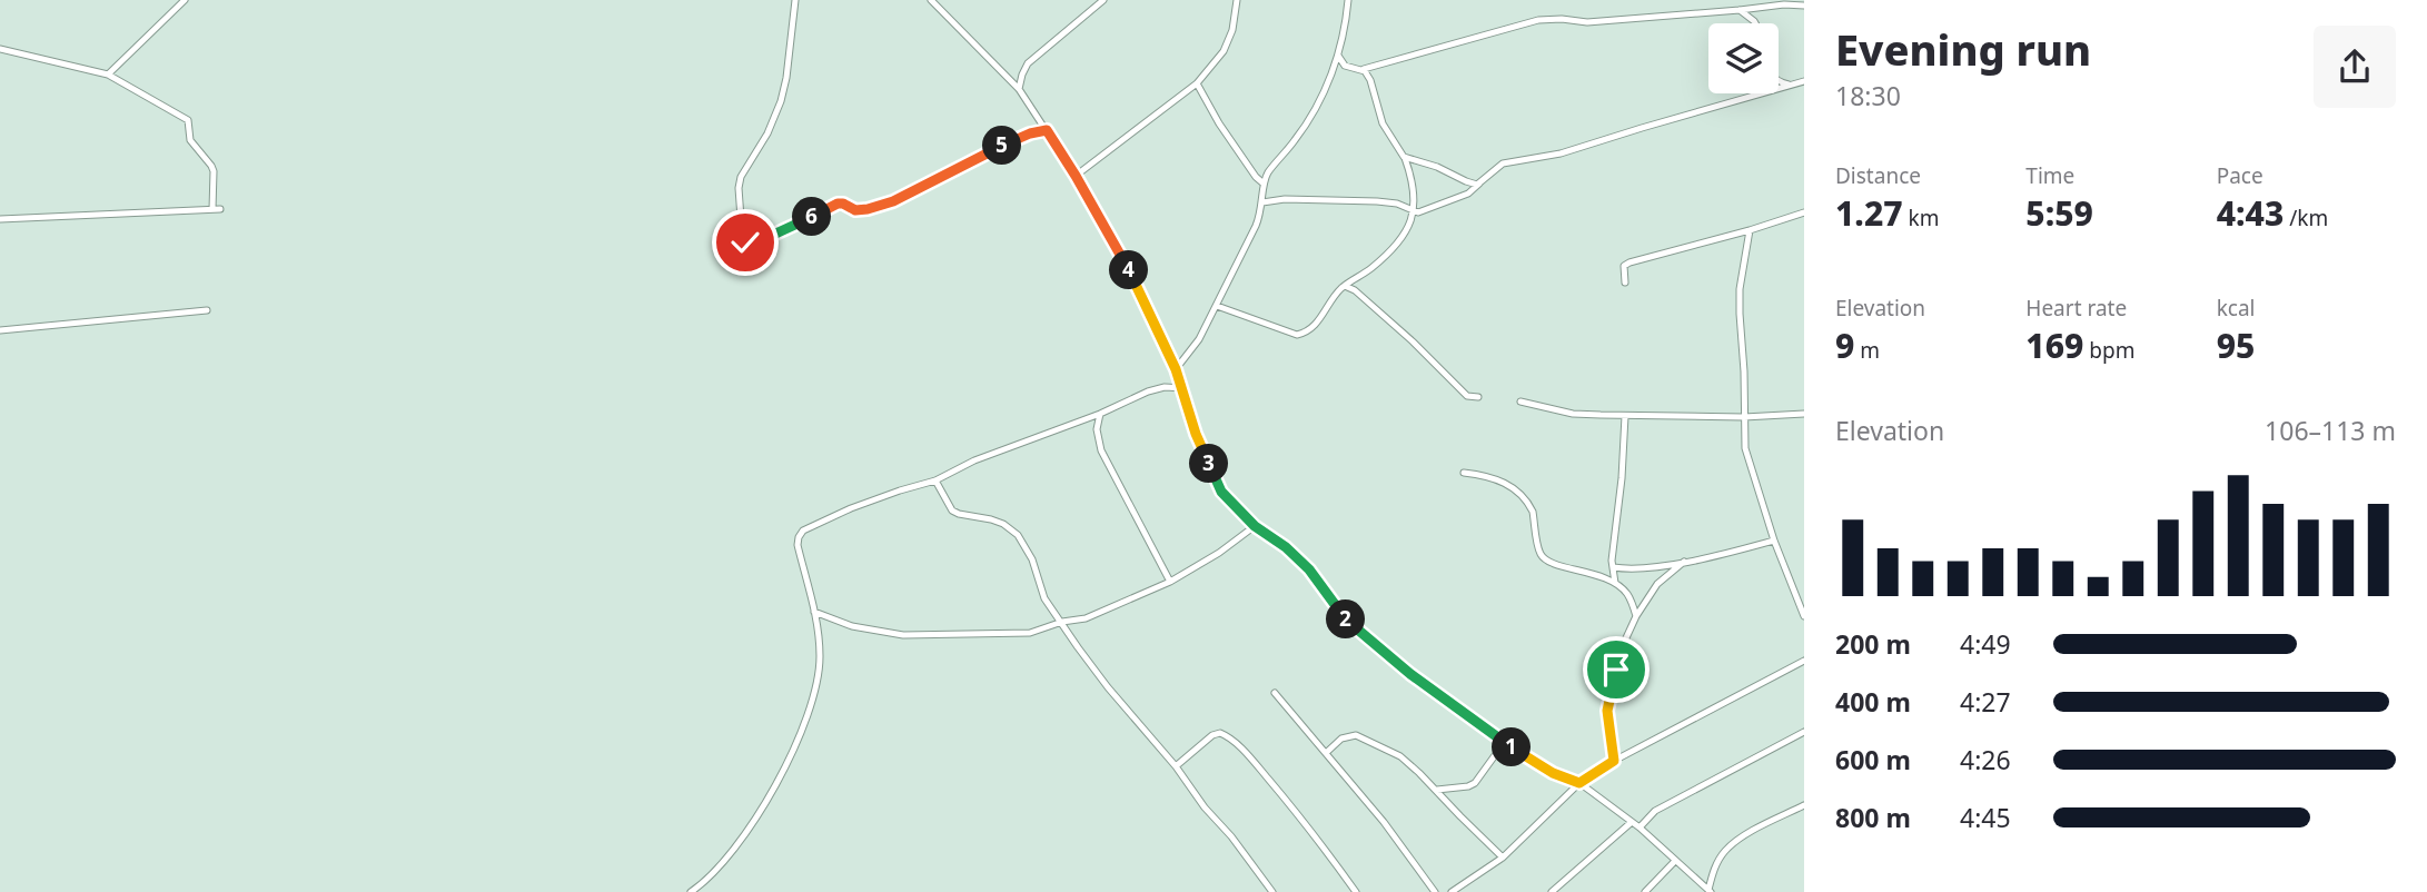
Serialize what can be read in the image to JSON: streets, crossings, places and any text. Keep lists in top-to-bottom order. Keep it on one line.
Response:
{"page":{"heading":["Evening run","18:30"],"pins":["5","6","4","3","2","1"],"stats":[["Distance","1.27 km"],["Time","5:59"],["Pace","4:43 /km"],["Elevation","9 m"],["Heart rate","169 bpm"],["kcal","95"]],"chart":["Elevation","106–113 m"],"list":[{"name":"200 m","note":"4:49"},{"name":"400 m","note":"4:27"},{"name":"600 m","note":"4:26"},{"name":"800 m","note":"4:45"}]}}
